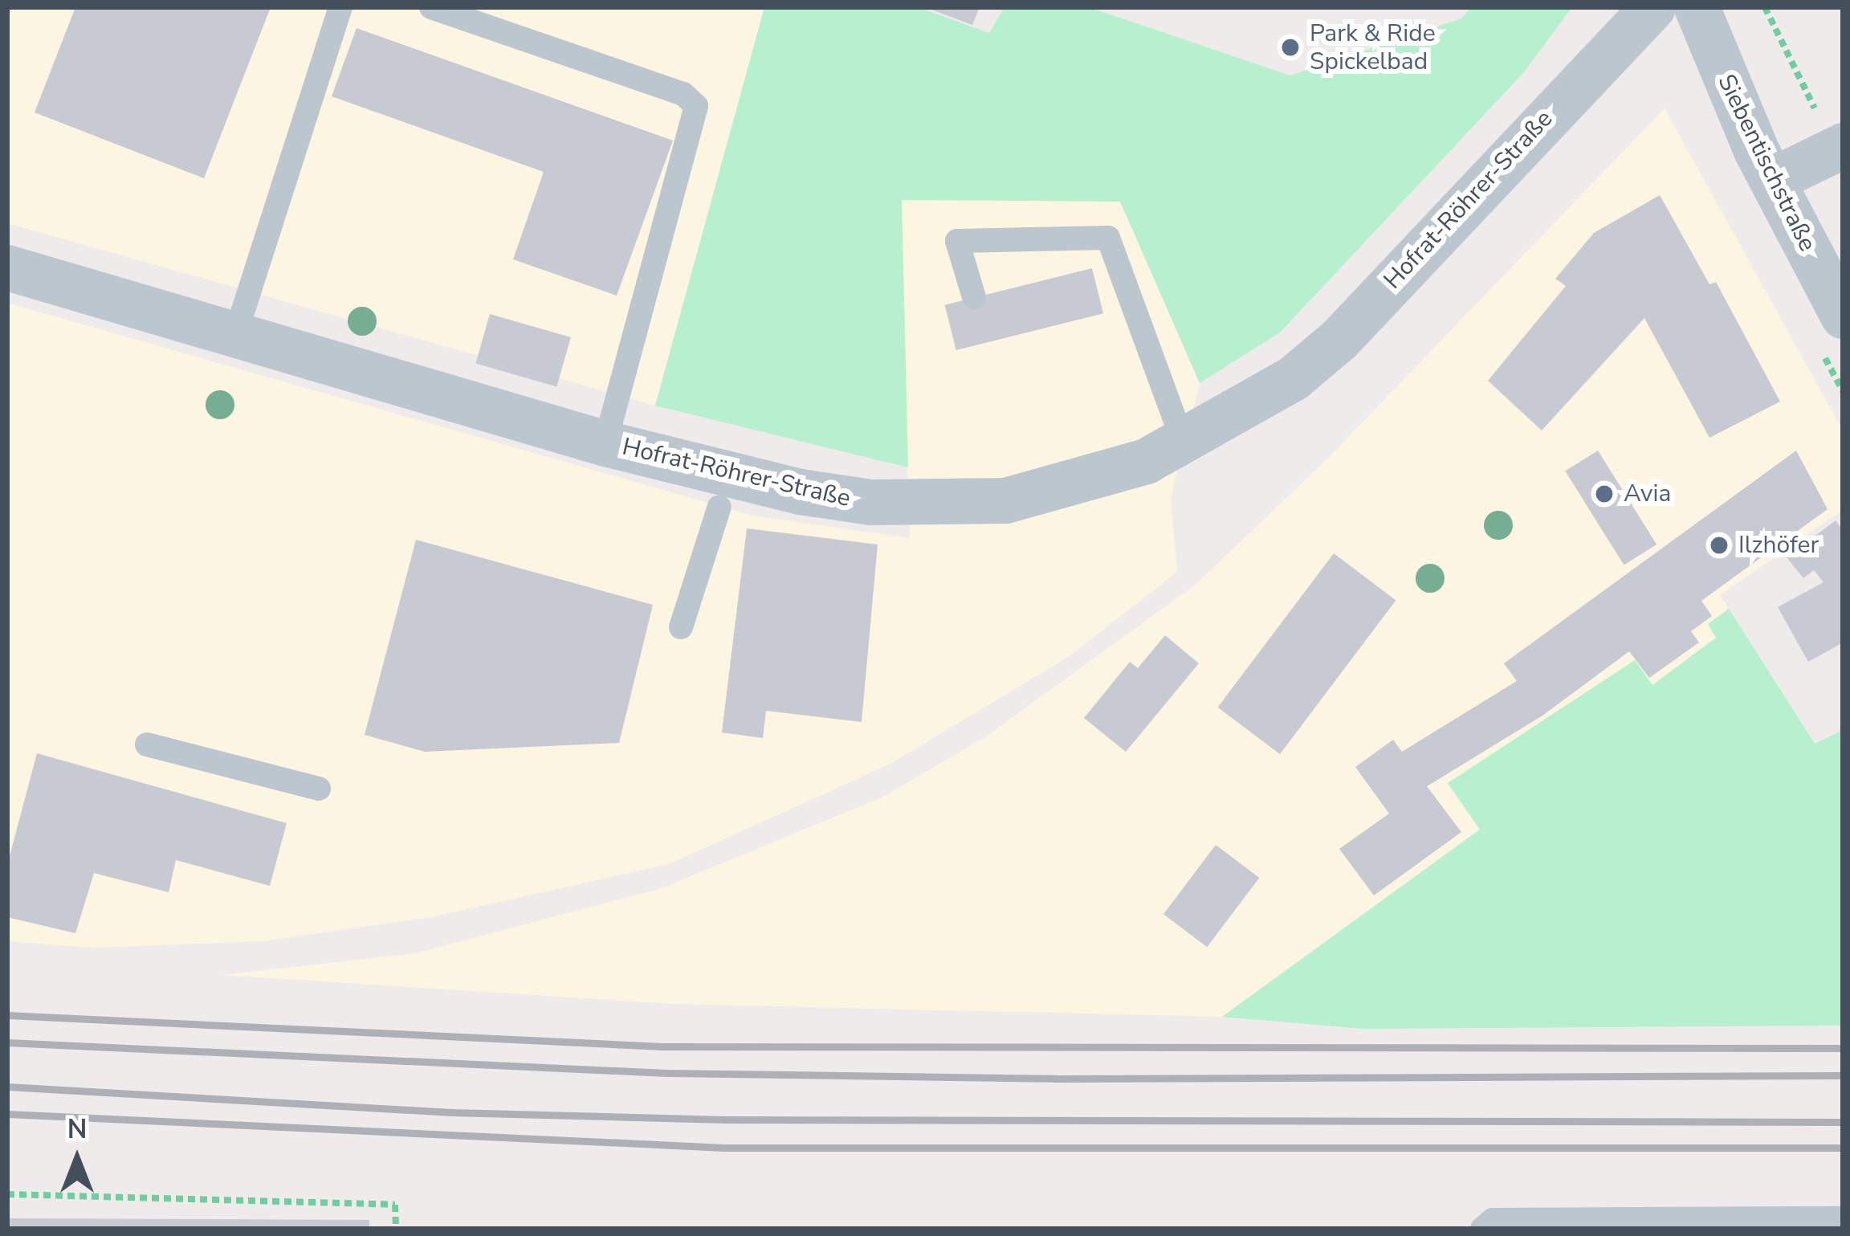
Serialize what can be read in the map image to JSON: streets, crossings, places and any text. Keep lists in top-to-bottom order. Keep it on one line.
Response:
{"streets":{"street":["Siebentischstraße","Hofrat-Röhrer-Straße"]},"places":["Park & Ride Spickelbad","Avia","Ilzhöfer"],"north":"top"}
